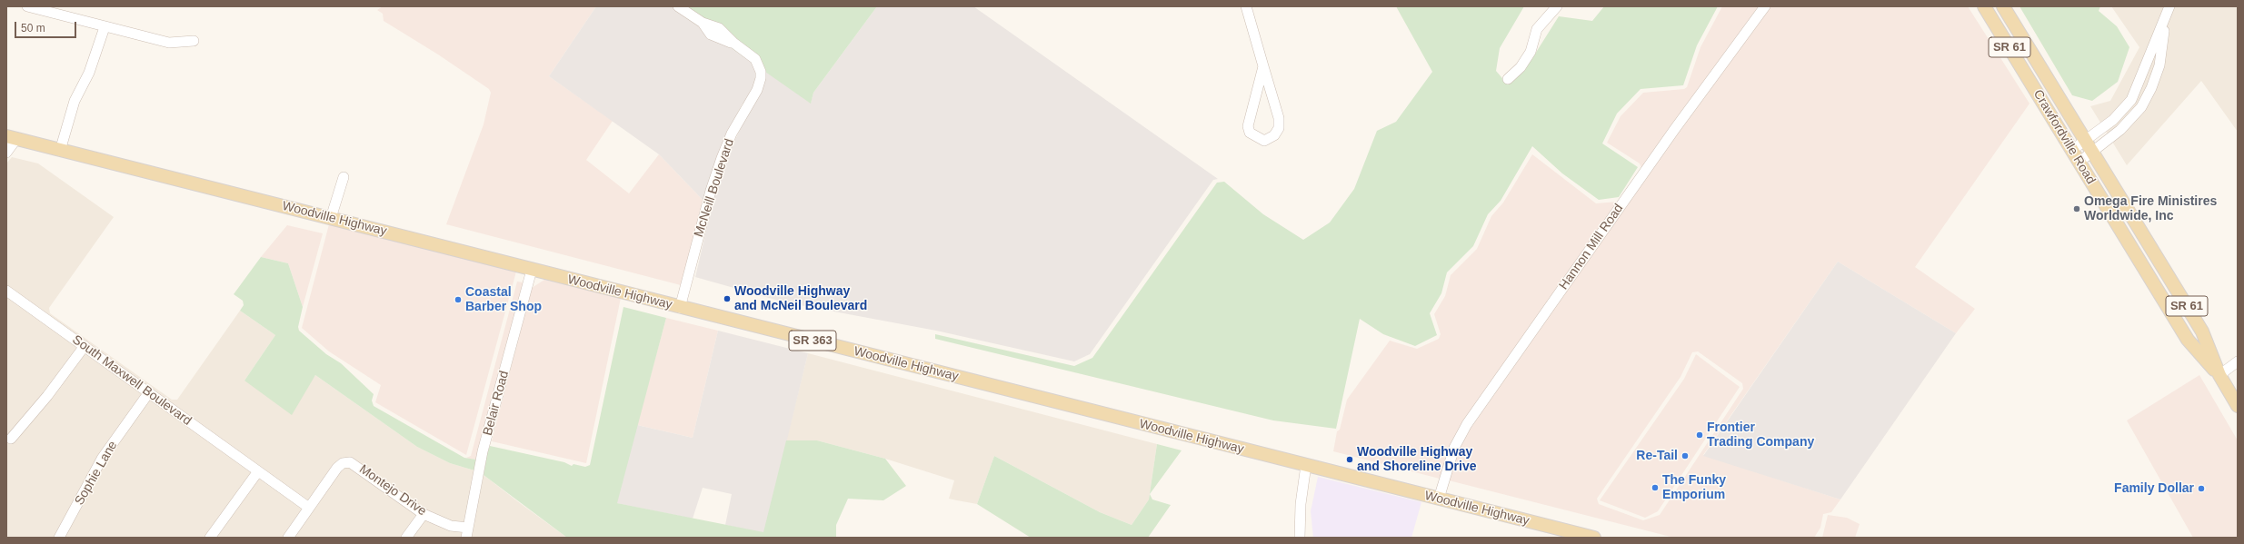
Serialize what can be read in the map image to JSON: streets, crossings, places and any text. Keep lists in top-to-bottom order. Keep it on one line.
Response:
{"streets":{"main road":["SR 61","Crawfordville Road","Woodville Highway","SR 363"],"street":["McNeill Boulevard","Hannon Mill Road","South Maxwell Boulevard","Belair Road","Sophie Lane","Montejo Drive"]},"crossings":[["McNeill Boulevard","Woodville Highway"],["Woodville Highway","Hannon Mill Road"],["Woodville Highway","Belair Road"],["South Maxwell Boulevard","Sophie Lane"],["South Maxwell Boulevard","Montejo Drive"],["Belair Road","Montejo Drive"]],"places":["Omega Fire Ministires Worldwide, Inc","Woodville Highway and McNeil Boulevard","Coastal Barber Shop","Frontier Trading Company","Re-Tail","Woodville Highway and Shoreline Drive","The Funky Emporium","Family Dollar"],"scale_bar":"50 m"}
